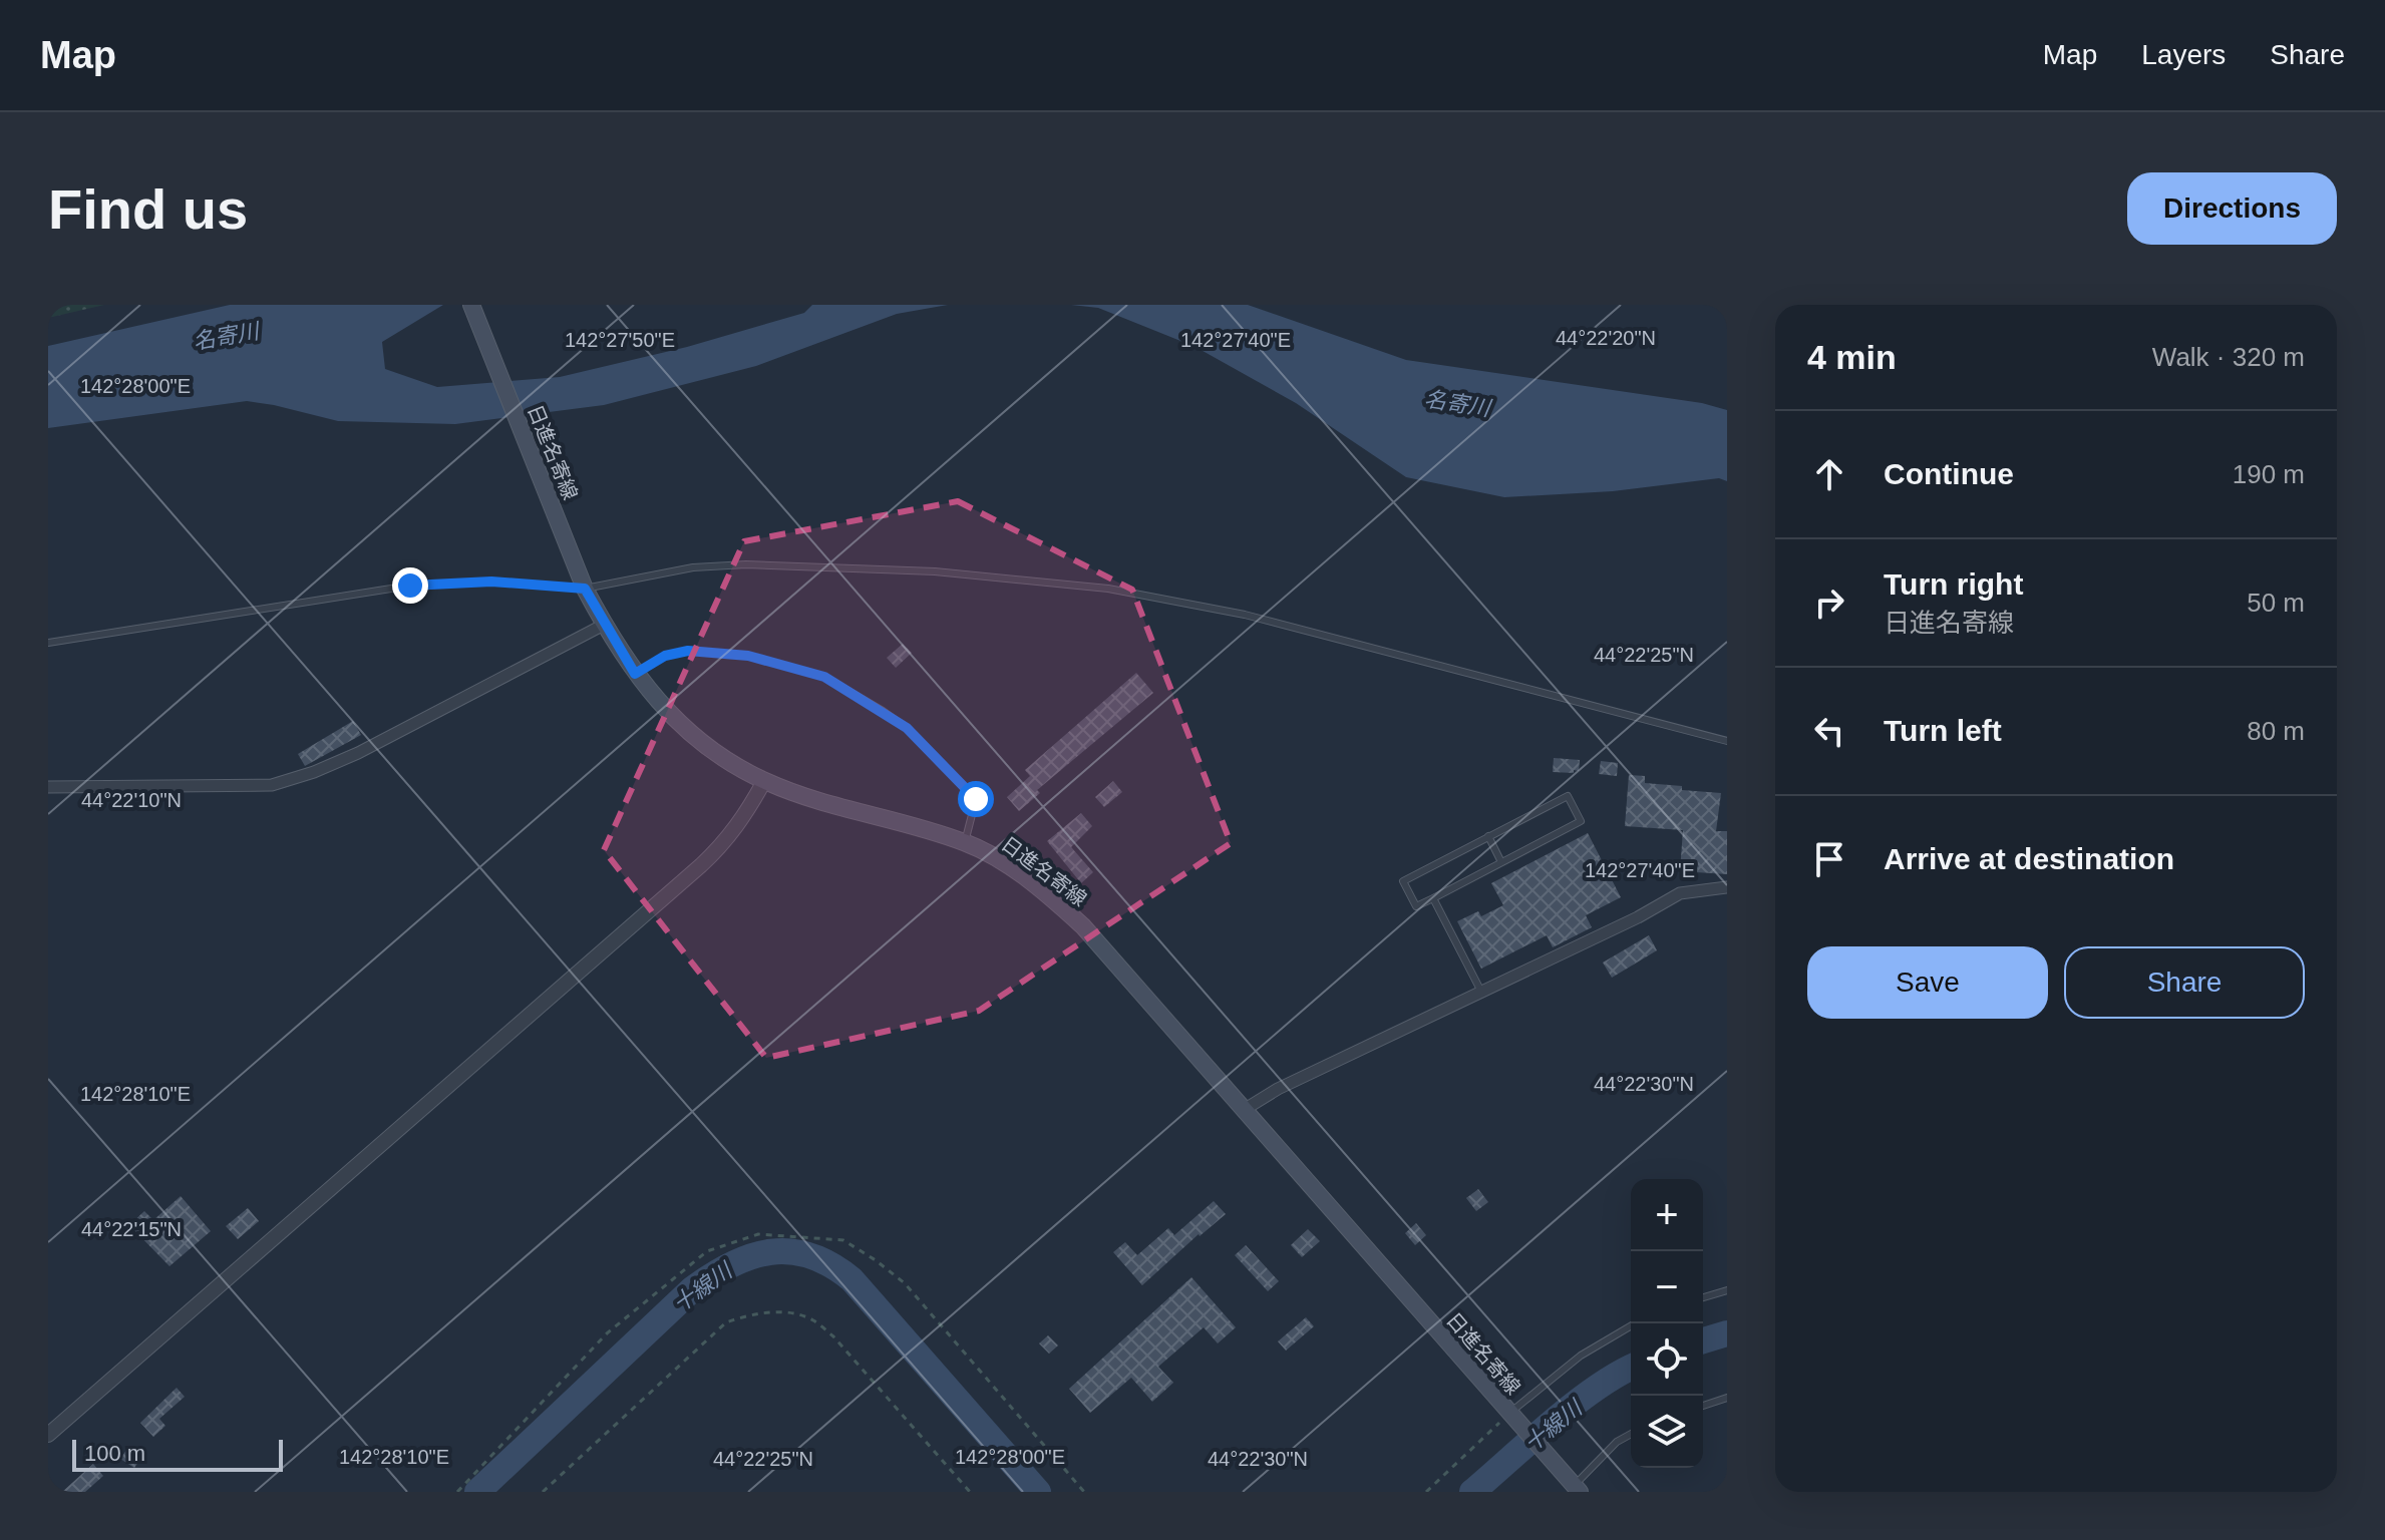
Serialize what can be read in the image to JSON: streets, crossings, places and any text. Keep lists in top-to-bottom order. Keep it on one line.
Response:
{"streets":{"main road":["日進名寄線"]},"water":["名寄川","十線川"],"scale_bar":"100 m","page":{"header":"Map","nav":["Map","Layers","Share"],"buttons":["Directions",["Save","Share"]],"title":"Find us","heading":["4 min","Walk · 320 m"],"list":[["Continue","190 m"],["Turn right","日進名寄線","50 m"],["Turn left","80 m"],"Arrive at destination"],"map_buttons":["+","−"],"scale":"100 m"},"coordinates":["44°22'20\"N","142°27'50\"E","142°27'40\"E","142°28'00\"E","44°22'25\"N","44°22'10\"N","44°22'30\"N","142°28'10\"E","44°22'15\"N"]}
